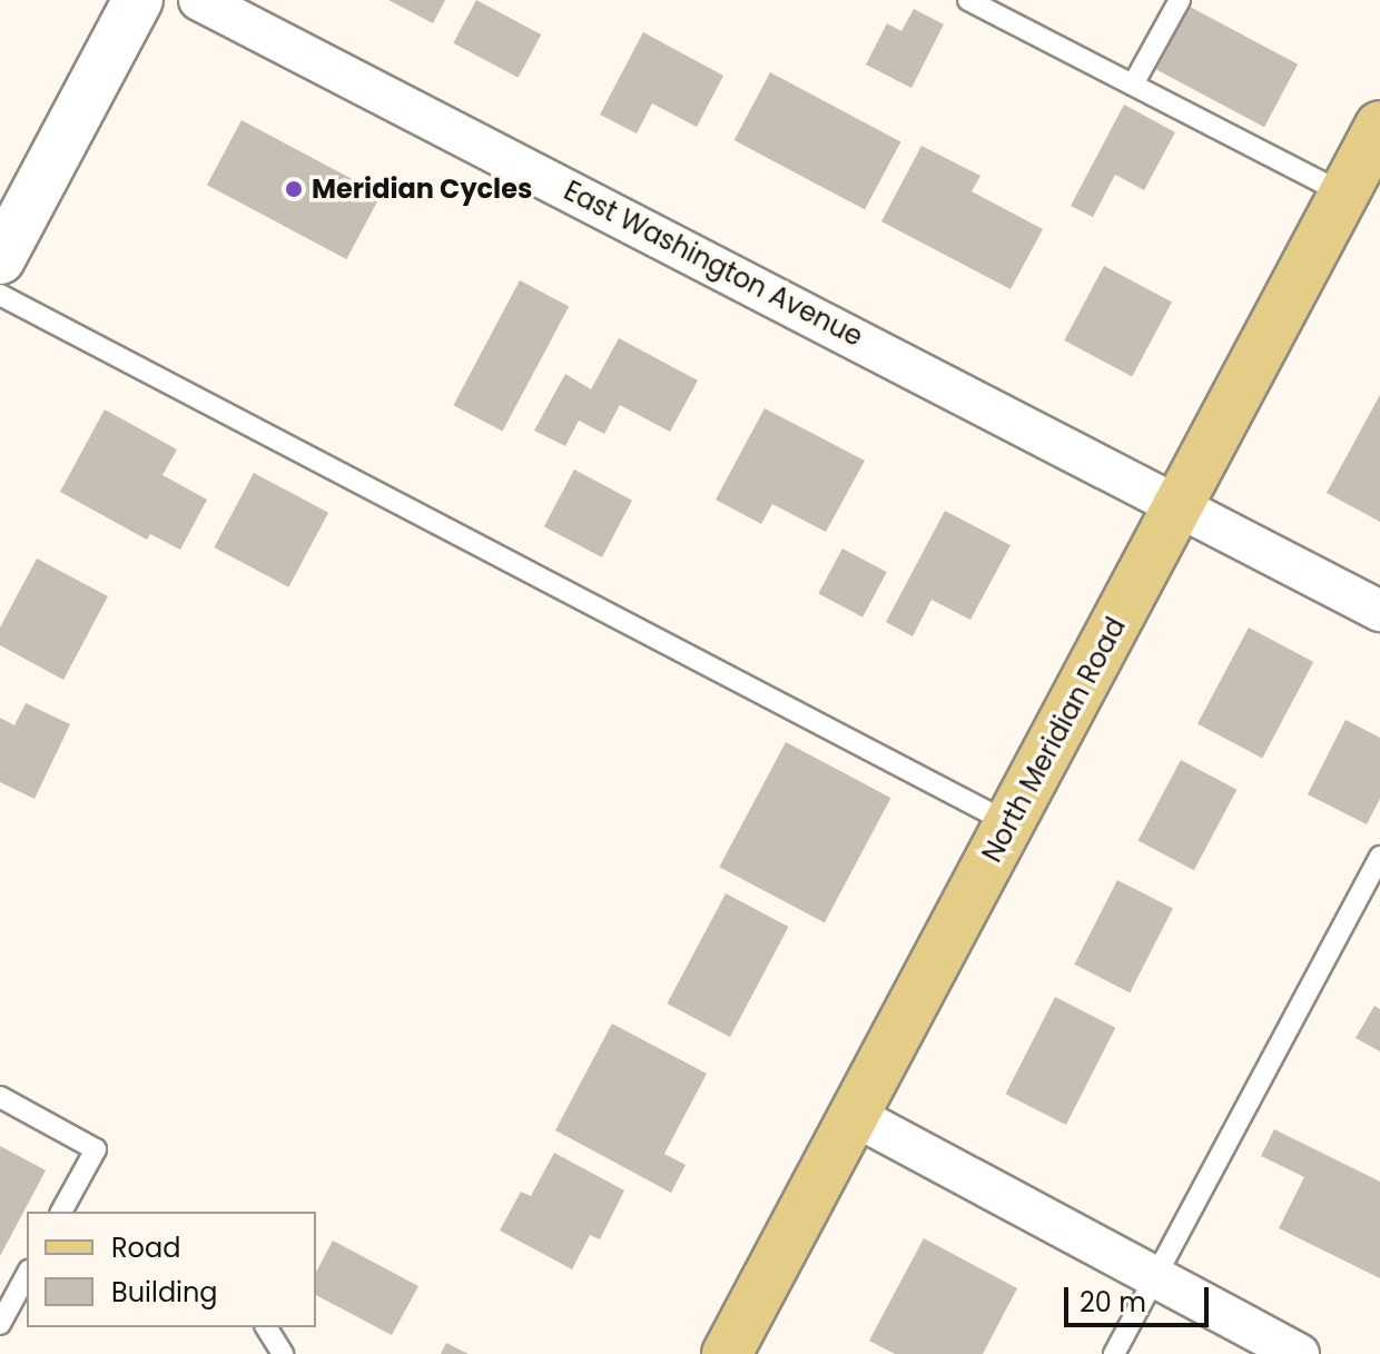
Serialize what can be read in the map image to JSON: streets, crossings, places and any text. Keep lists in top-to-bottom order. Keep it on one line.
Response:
{"streets":{"main road":["North Meridian Road"],"street":["East Washington Avenue"]},"crossings":[["East Washington Avenue","North Meridian Road"]],"places":["Meridian Cycles"],"legend":["Road","Building"],"scale_bar":"20 m"}
